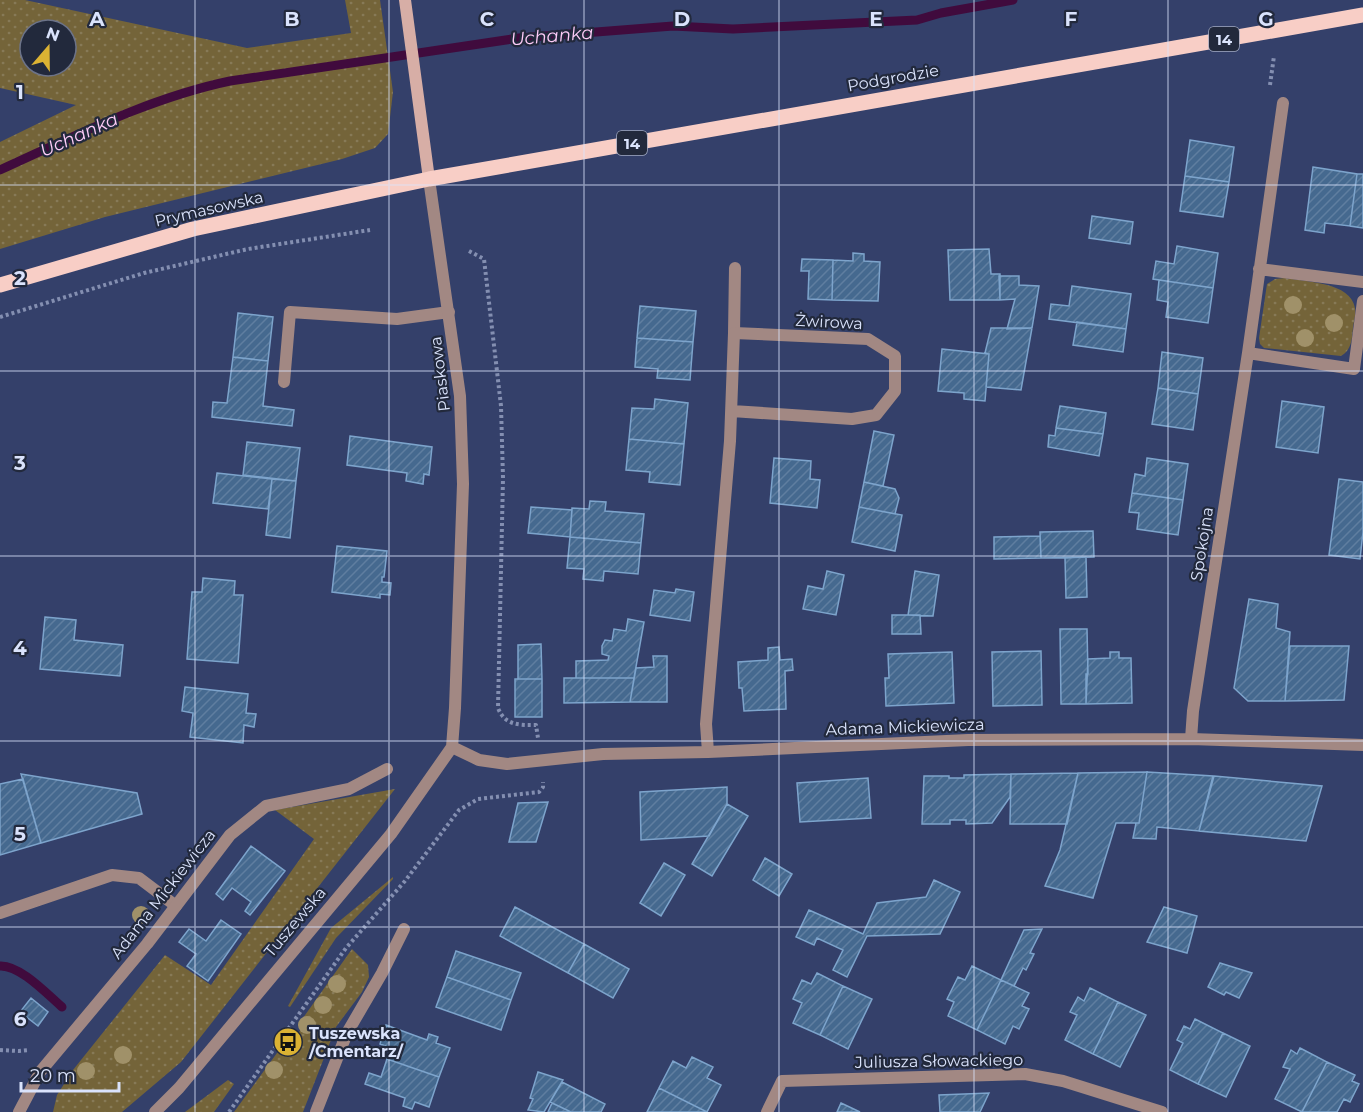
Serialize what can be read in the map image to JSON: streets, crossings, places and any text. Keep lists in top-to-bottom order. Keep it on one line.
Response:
{"streets":{"main road":["14","Podgrodzie","Prymasowska","Piaskowa"],"street":["Żwirowa","Spokojna","Adama Mickiewicza","Tuszewska","Juliusza Słowackiego"]},"crossings":[["Podgrodzie","Prymasowska"],["Podgrodzie","Piaskowa"],["Prymasowska","Piaskowa"],["Piaskowa","Adama Mickiewicza"],["Piaskowa","Tuszewska"],["Spokojna","Adama Mickiewicza"],["Adama Mickiewicza","Tuszewska"]],"water":["Uchanka"],"places":{"bus stop":["Tuszewska /Cmentarz/"]},"scale_bar":"20 m","north":"top","grid":{"columns":["A","B","C","D","E","F","G"],"rows":["1","2","3","4","5","6"]}}
